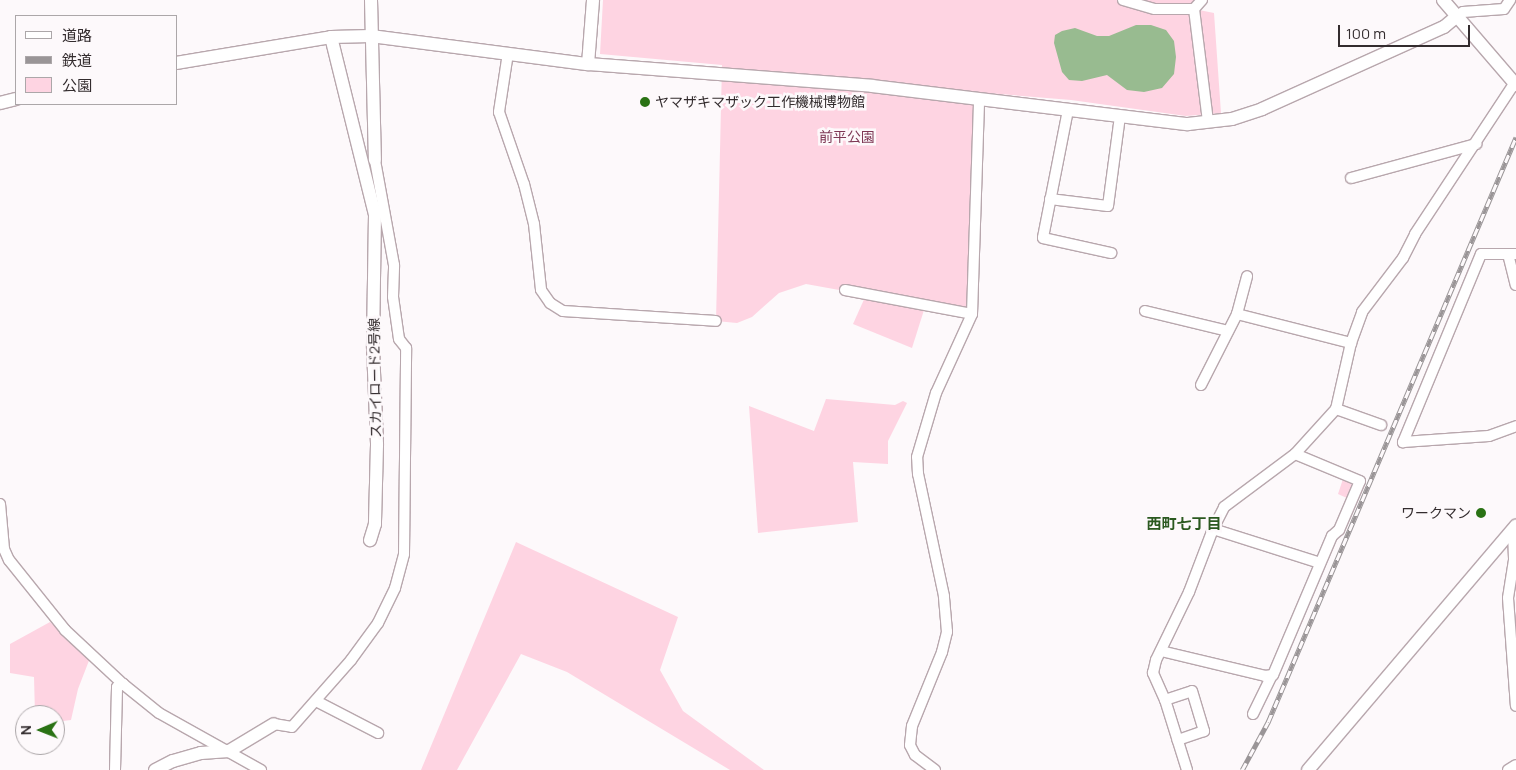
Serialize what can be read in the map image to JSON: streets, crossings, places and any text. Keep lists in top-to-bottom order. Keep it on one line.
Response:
{"streets":{"street":["スカイロード2号線"]},"districts":["西町七丁目"],"parks":["前平公園"],"places":["ヤマザキマザック工作機械博物館","ワークマン"],"legend":["道路","鉄道","公園"],"scale_bar":"100 m","north":"left"}
